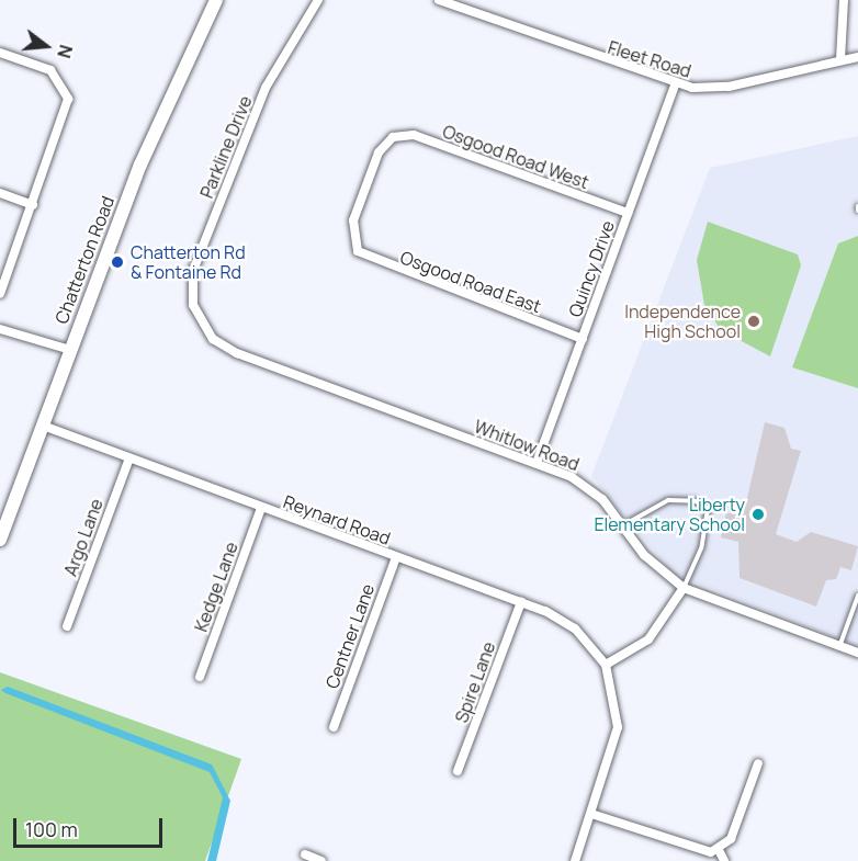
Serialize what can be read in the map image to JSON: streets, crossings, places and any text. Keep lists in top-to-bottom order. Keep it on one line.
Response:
{"streets":{"main road":["Chatterton Road"],"street":["Fleet Road","Parkline Drive","Osgood Road West","Quincy Drive","Osgood Road East","Whitlow Road","Reynard Road","Argo Lane","Kedge Lane","Centner Lane","Spire Lane"]},"crossings":[["Fleet Road","Quincy Drive"],["Parkline Drive","Whitlow Road"],["Osgood Road West","Quincy Drive"],["Osgood Road West","Osgood Road East"],["Chatterton Road","Reynard Road"],["Quincy Drive","Osgood Road East"],["Quincy Drive","Whitlow Road"],["Reynard Road","Argo Lane"],["Reynard Road","Kedge Lane"],["Reynard Road","Centner Lane"],["Reynard Road","Spire Lane"]],"places":["Chatterton Rd & Fontaine Rd","Independence High School","Liberty Elementary School"],"scale_bar":"100 m","north":"right"}
